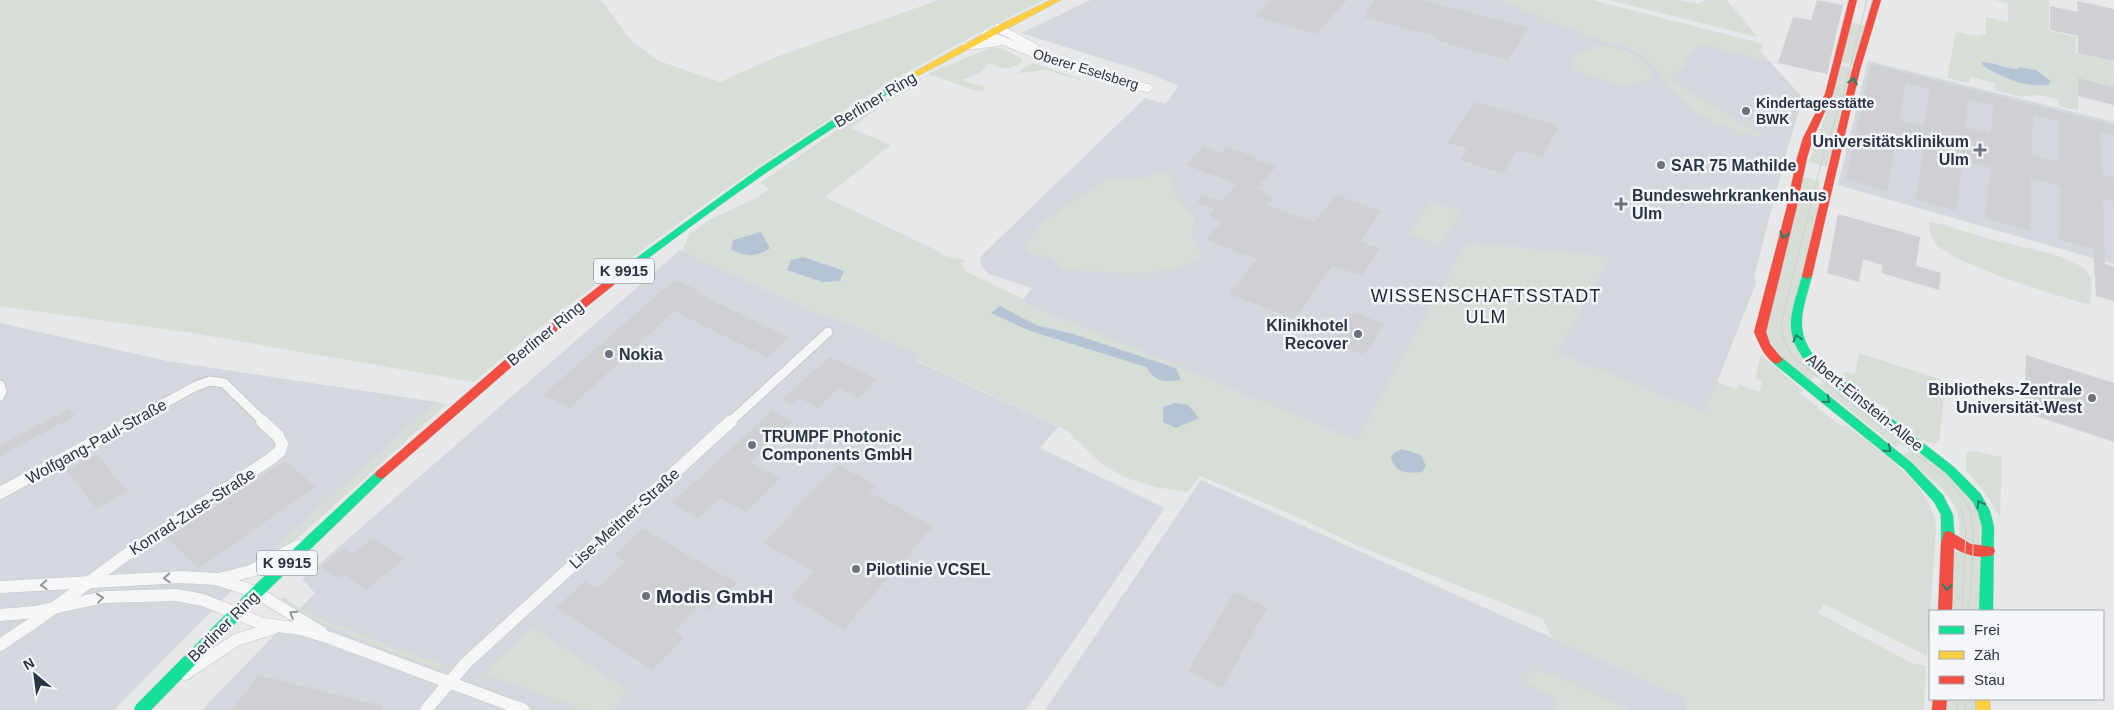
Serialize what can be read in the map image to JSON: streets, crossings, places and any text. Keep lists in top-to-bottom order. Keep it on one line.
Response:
{"streets":{"street":["Oberer Eselsberg","Berliner Ring","K 9915","Albert-Einstein-Allee","Wolfgang-Paul-Straße","Konrad-Zuse-Straße","Lise-Meitner-Straße"]},"crossings":[["Oberer Eselsberg","Berliner Ring"],["Wolfgang-Paul-Straße","Konrad-Zuse-Straße"]],"districts":["WISSENSCHAFTSSTADT ULM"],"places":{"other":["Kindertagesstätte BWK","SAR 75 Mathilde","Klinikhotel Recover","Nokia","Bibliotheks-Zentrale Universität-West","TRUMPF Photonic Components GmbH","Pilotlinie VCSEL","Modis GmbH"],"health":["Universitätsklinikum Ulm","Bundeswehrkrankenhaus Ulm"]},"legend":["Frei","Zäh","Stau"],"north":"top left"}
